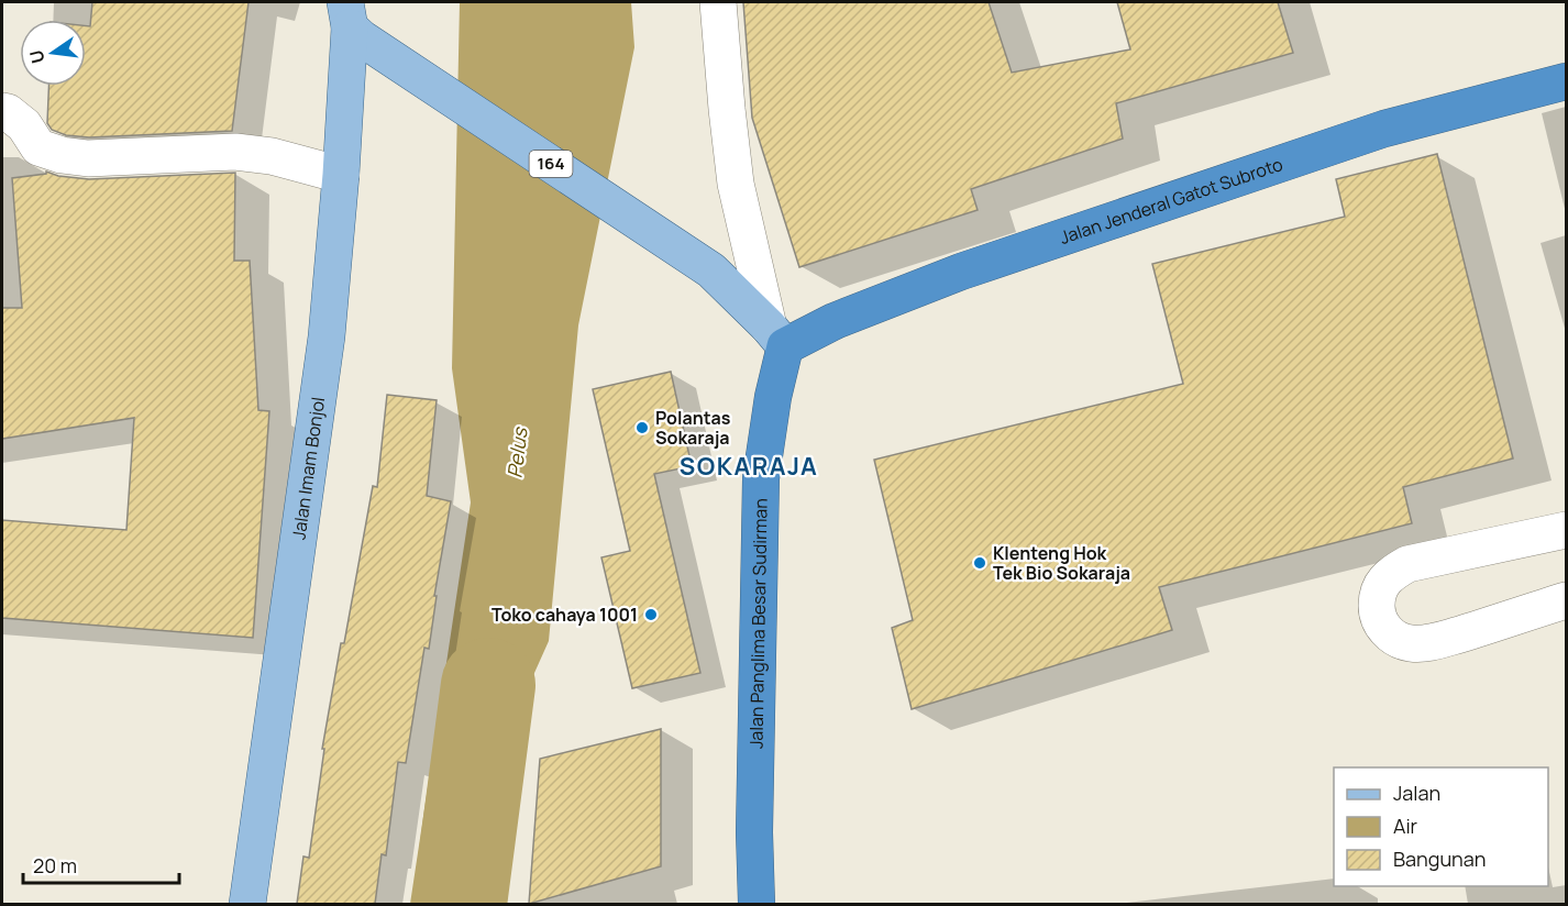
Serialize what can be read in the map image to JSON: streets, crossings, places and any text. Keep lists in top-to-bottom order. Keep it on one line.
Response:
{"streets":{"highway":["Jalan Jenderal Gatot Subroto","Jalan Panglima Besar Sudirman"],"main road":["164","Jalan Imam Bonjol"]},"crossings":[["164","Jalan Jenderal Gatot Subroto"],["164","Jalan Imam Bonjol"],["164","Jalan Panglima Besar Sudirman"],["Jalan Jenderal Gatot Subroto","Jalan Panglima Besar Sudirman"]],"districts":["SOKARAJA"],"water":["Pelus"],"places":["Polantas Sokaraja","Klenteng Hok Tek Bio Sokaraja","Toko cahaya 1001"],"legend":["Jalan","Air","Bangunan"],"scale_bar":"20 m","north":"left"}
